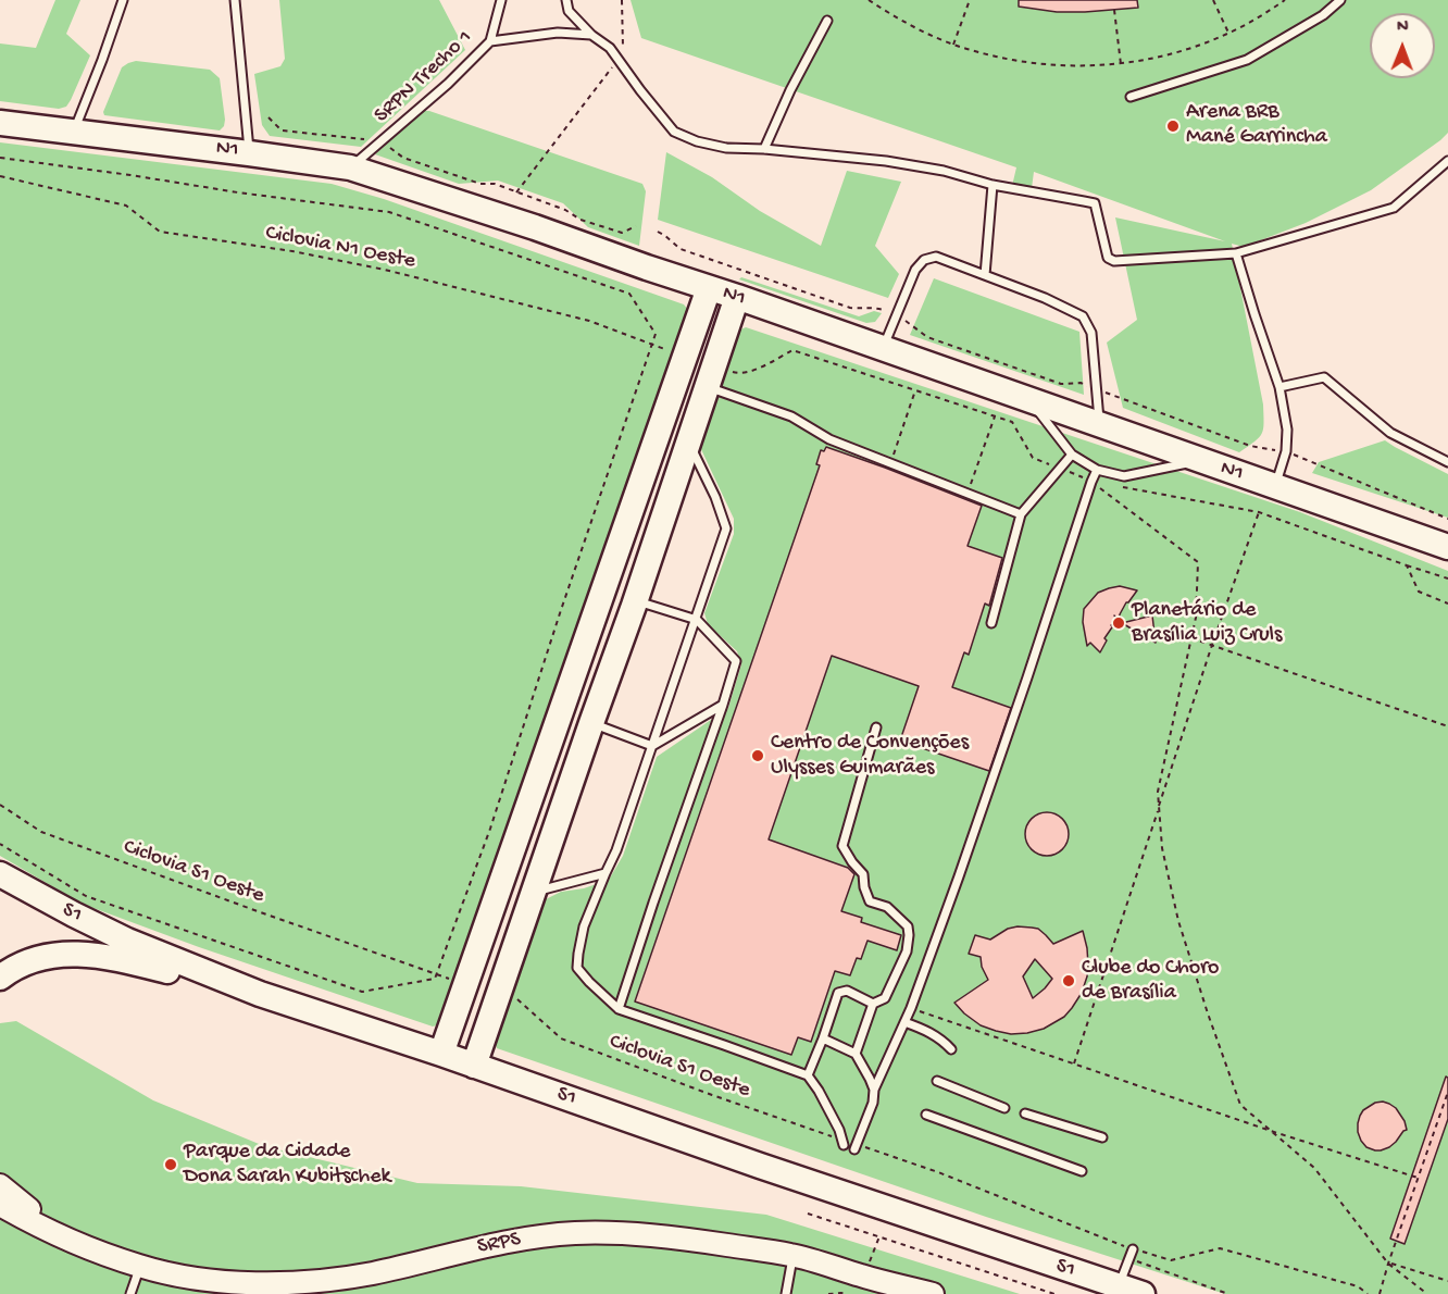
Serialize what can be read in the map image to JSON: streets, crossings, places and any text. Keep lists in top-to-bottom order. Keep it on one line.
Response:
{"streets":{"highway":["N1","S1"],"main road":["SRPS"],"lane":["SRPN Trecho 1"],"path":["Ciclovia N1 Oeste","Ciclovia S1 Oeste"]},"crossings":[["SRPN Trecho 1","N1"]],"places":["Arena BRB Mané Garrincha","Planetário de Brasília Luiz Cruls","Centro de Convenções Ulysses Guimarães","Clube do Choro de Brasília","Parque da Cidade Dona Sarah Kubitschek"],"north":"top"}
